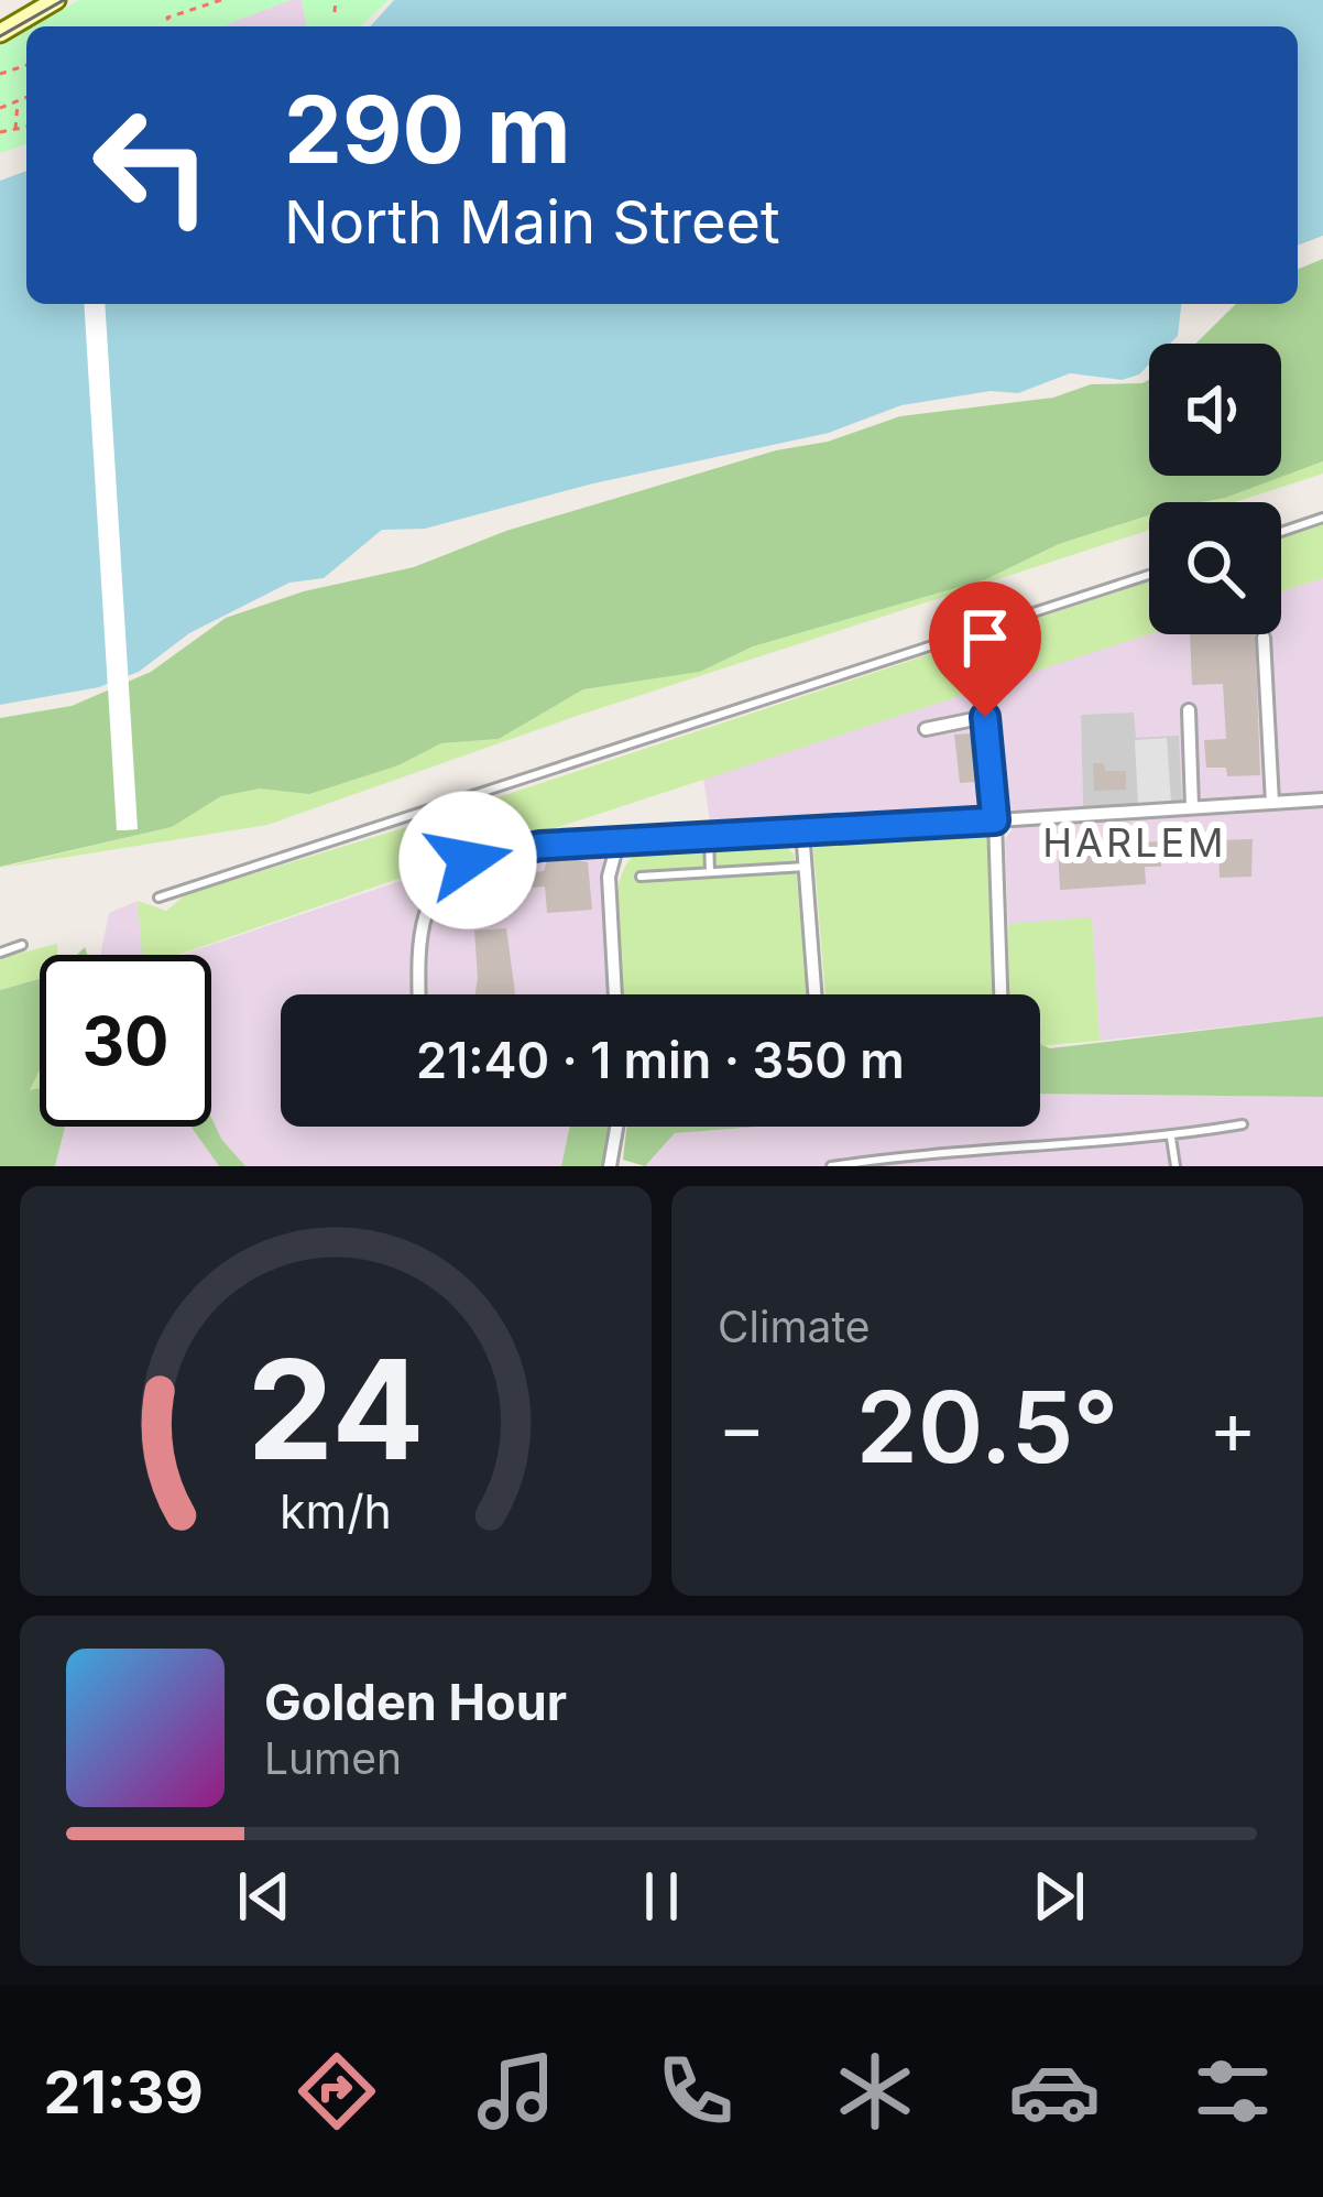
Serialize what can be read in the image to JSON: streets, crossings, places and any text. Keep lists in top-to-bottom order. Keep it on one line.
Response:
{"districts":["HARLEM"],"page":{"turn":["290 m","North Main Street"],"limit":"30","trip":"21:40 · 1 min · 350 m","tile":"Climate","heat":["−","20.5°","+"],"song":["Golden Hour","Lumen"],"tabs":"21:39","gauge":["24","km/h"]}}
